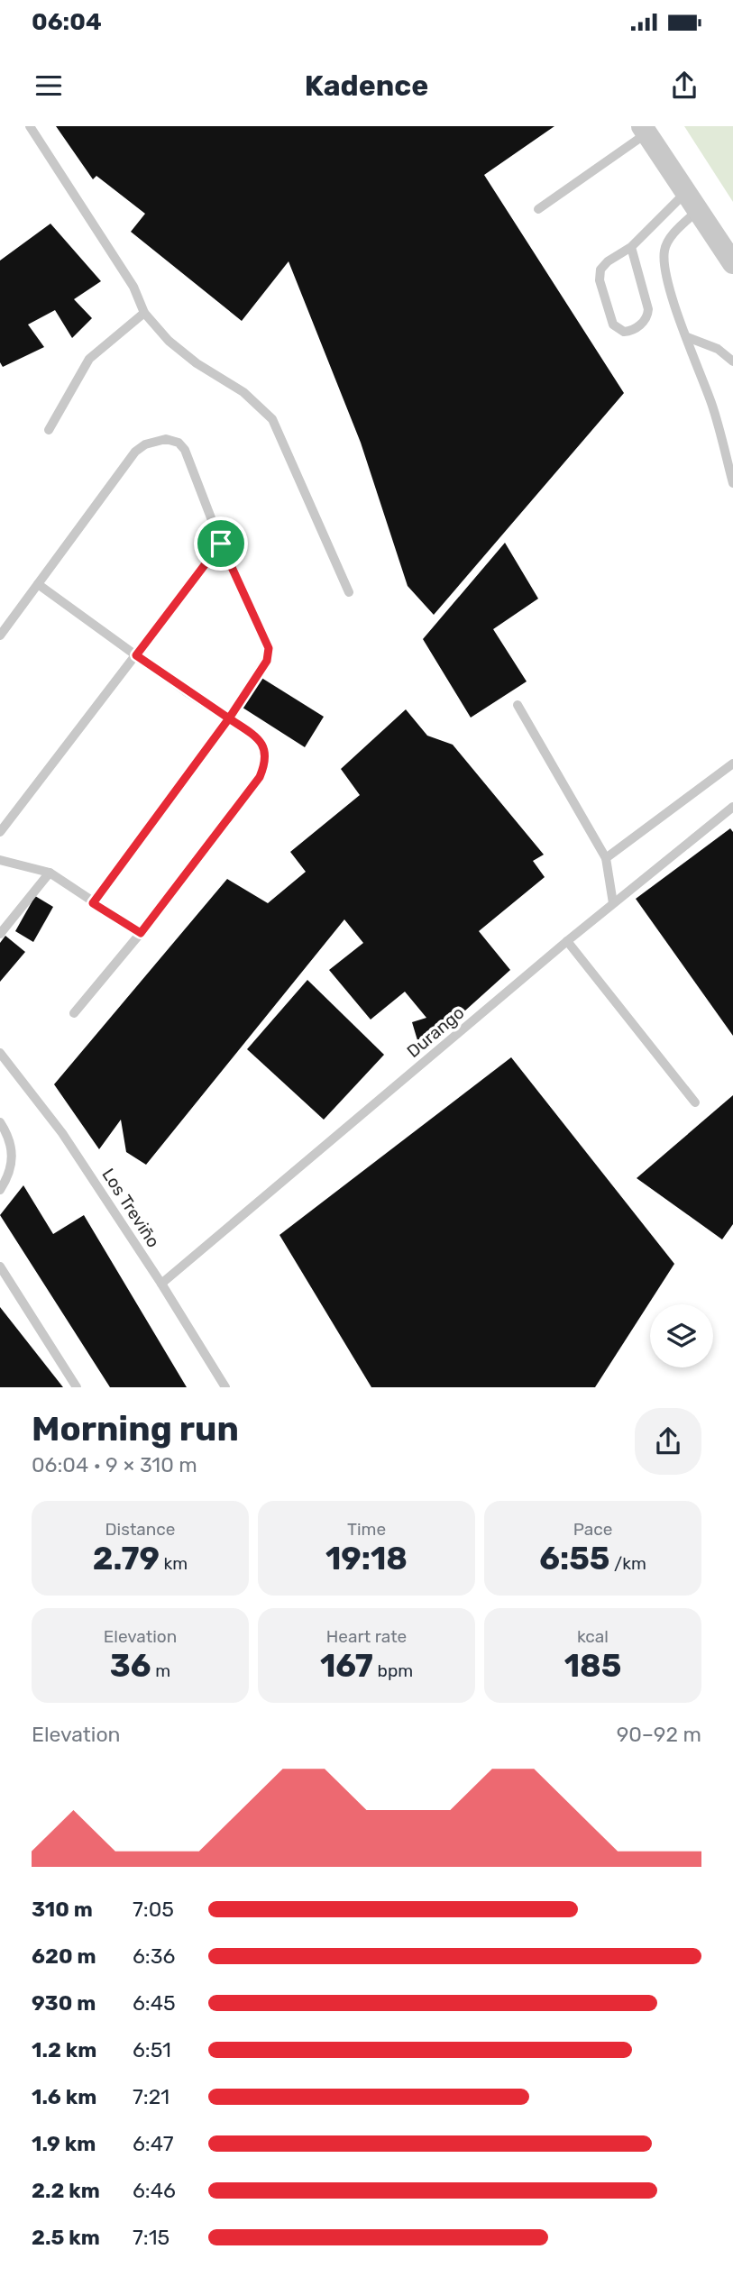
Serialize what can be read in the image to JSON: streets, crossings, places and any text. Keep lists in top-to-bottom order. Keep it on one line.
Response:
{"streets":{"lane":["Durango","Los Treviño"]},"crossings":[["Durango","Los Treviño"]],"page":{"status":"06:04","header":"Kadence","heading":["Morning run","06:04 · 9 × 310 m"],"stats":[["Distance","2.79 km"],["Time","19:18"],["Pace","6:55 /km"],["Elevation","36 m"],["Heart rate","167 bpm"],["kcal","185"]],"chart":["Elevation","90–92 m"],"list":[{"name":"310 m","note":"7:05"},{"name":"620 m","note":"6:36"},{"name":"930 m","note":"6:45"},{"name":"1.2 km","note":"6:51"},{"name":"1.6 km","note":"7:21"},{"name":"1.9 km","note":"6:47"},{"name":"2.2 km","note":"6:46"},{"name":"2.5 km","note":"7:15"}]}}
